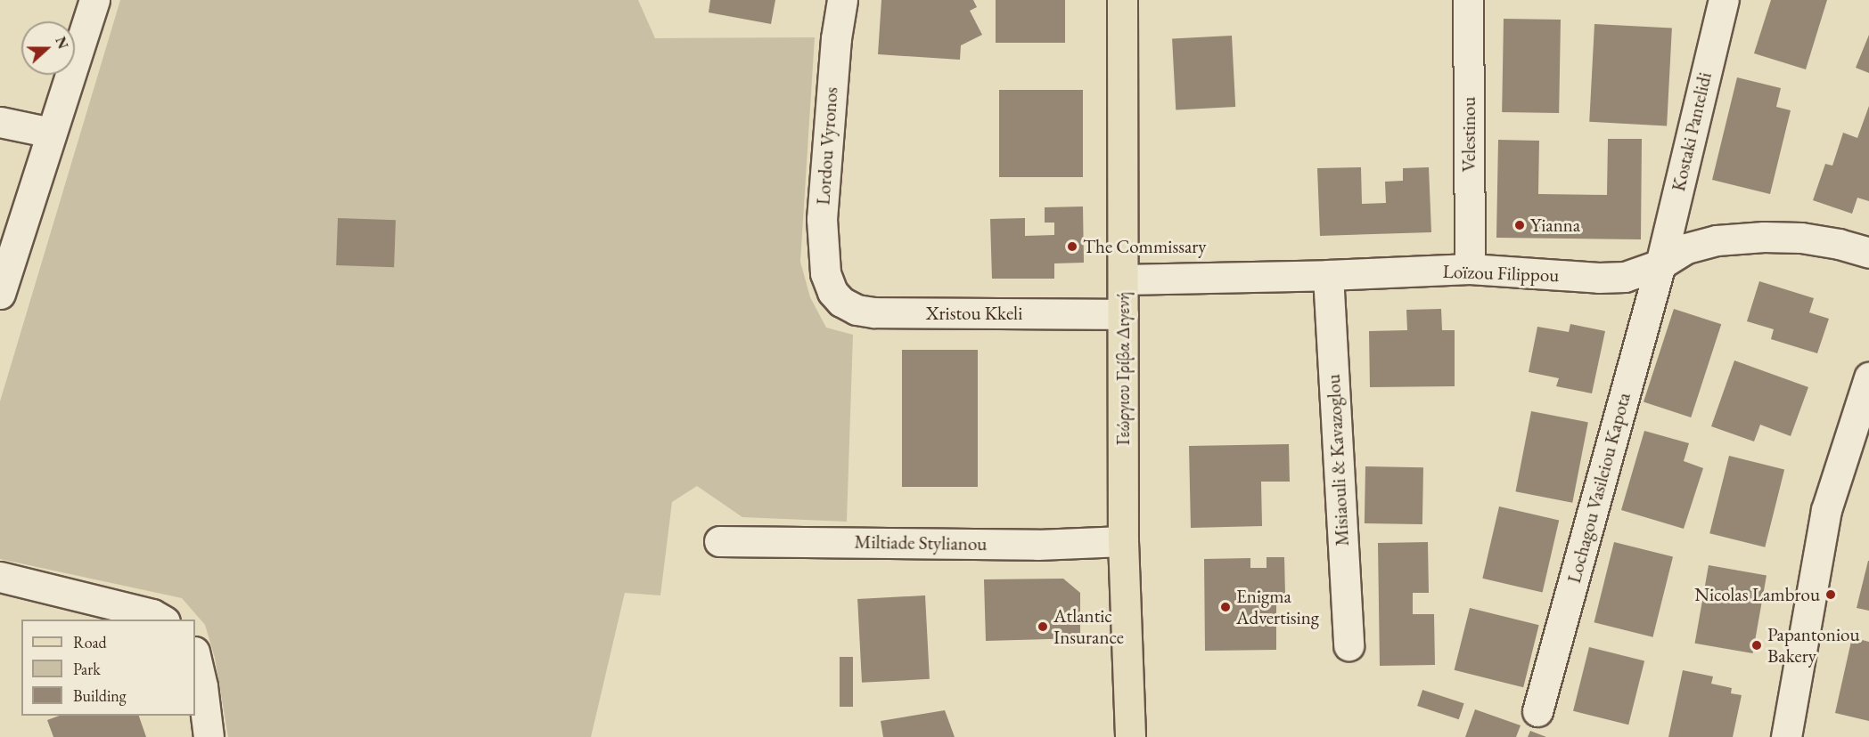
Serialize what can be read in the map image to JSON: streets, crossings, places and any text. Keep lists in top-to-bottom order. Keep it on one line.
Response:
{"streets":{"main road":["Γεώργιου Γρίβα Διγενή"],"street":["Kostaki Pantelidi","Velestinou","Lordou Vyronos","Loïzou Filippou","Xristou Kkeli","Misiaouli & Kavazoglou","Lochagou Vasileiou Kapota","Miltiade Stylianou"]},"crossings":[["Kostaki Pantelidi","Loïzou Filippou"],["Kostaki Pantelidi","Lochagou Vasileiou Kapota"],["Velestinou","Loïzou Filippou"],["Lordou Vyronos","Xristou Kkeli"],["Loïzou Filippou","Γεώργιου Γρίβα Διγενή"],["Loïzou Filippou","Misiaouli & Kavazoglou"],["Loïzou Filippou","Lochagou Vasileiou Kapota"],["Xristou Kkeli","Γεώργιου Γρίβα Διγενή"],["Γεώργιου Γρίβα Διγενή","Miltiade Stylianou"]],"places":["Yianna","The Commissary","Nicolas Lambrou","Enigma Advertising","Atlantic Insurance","Papantoniou Bakery"],"legend":["Road","Park","Building"],"north":"right"}
